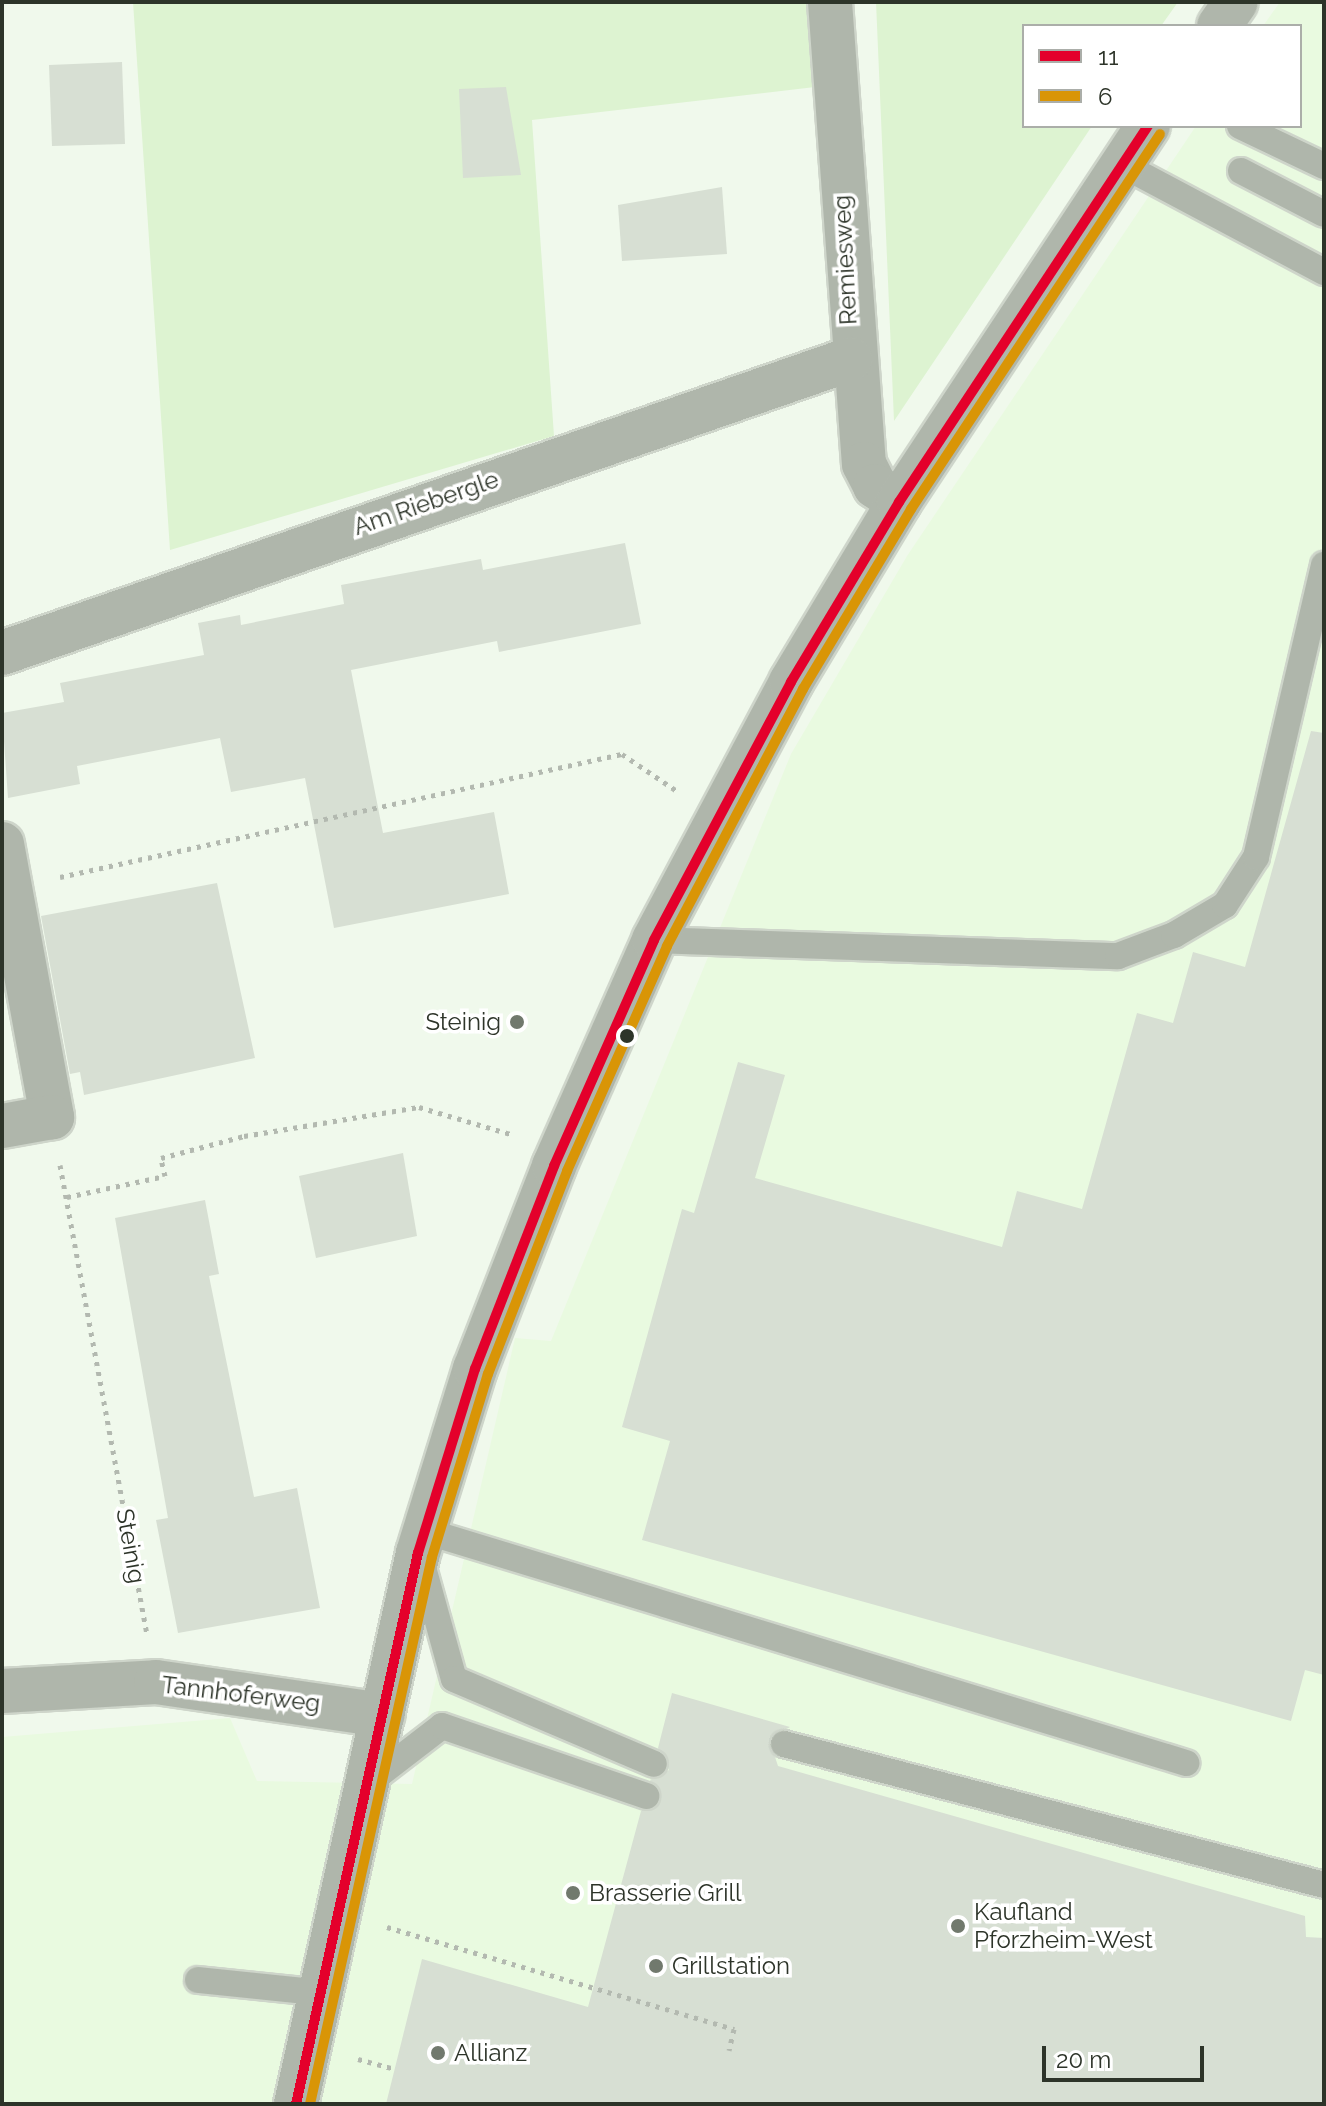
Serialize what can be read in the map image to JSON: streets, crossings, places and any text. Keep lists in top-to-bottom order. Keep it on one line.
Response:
{"streets":{"street":["Remiesweg","Am Riebergle","Tannhoferweg"],"path":["Steinig"]},"crossings":[["Remiesweg","Am Riebergle"],["Steinig","Tannhoferweg"]],"places":["Steinig","Brasserie Grill","Kaufland Pforzheim-West","Grillstation","Allianz"],"lines":["transit line 11","transit line 6"],"legend":["11","6"],"scale_bar":"20 m"}
